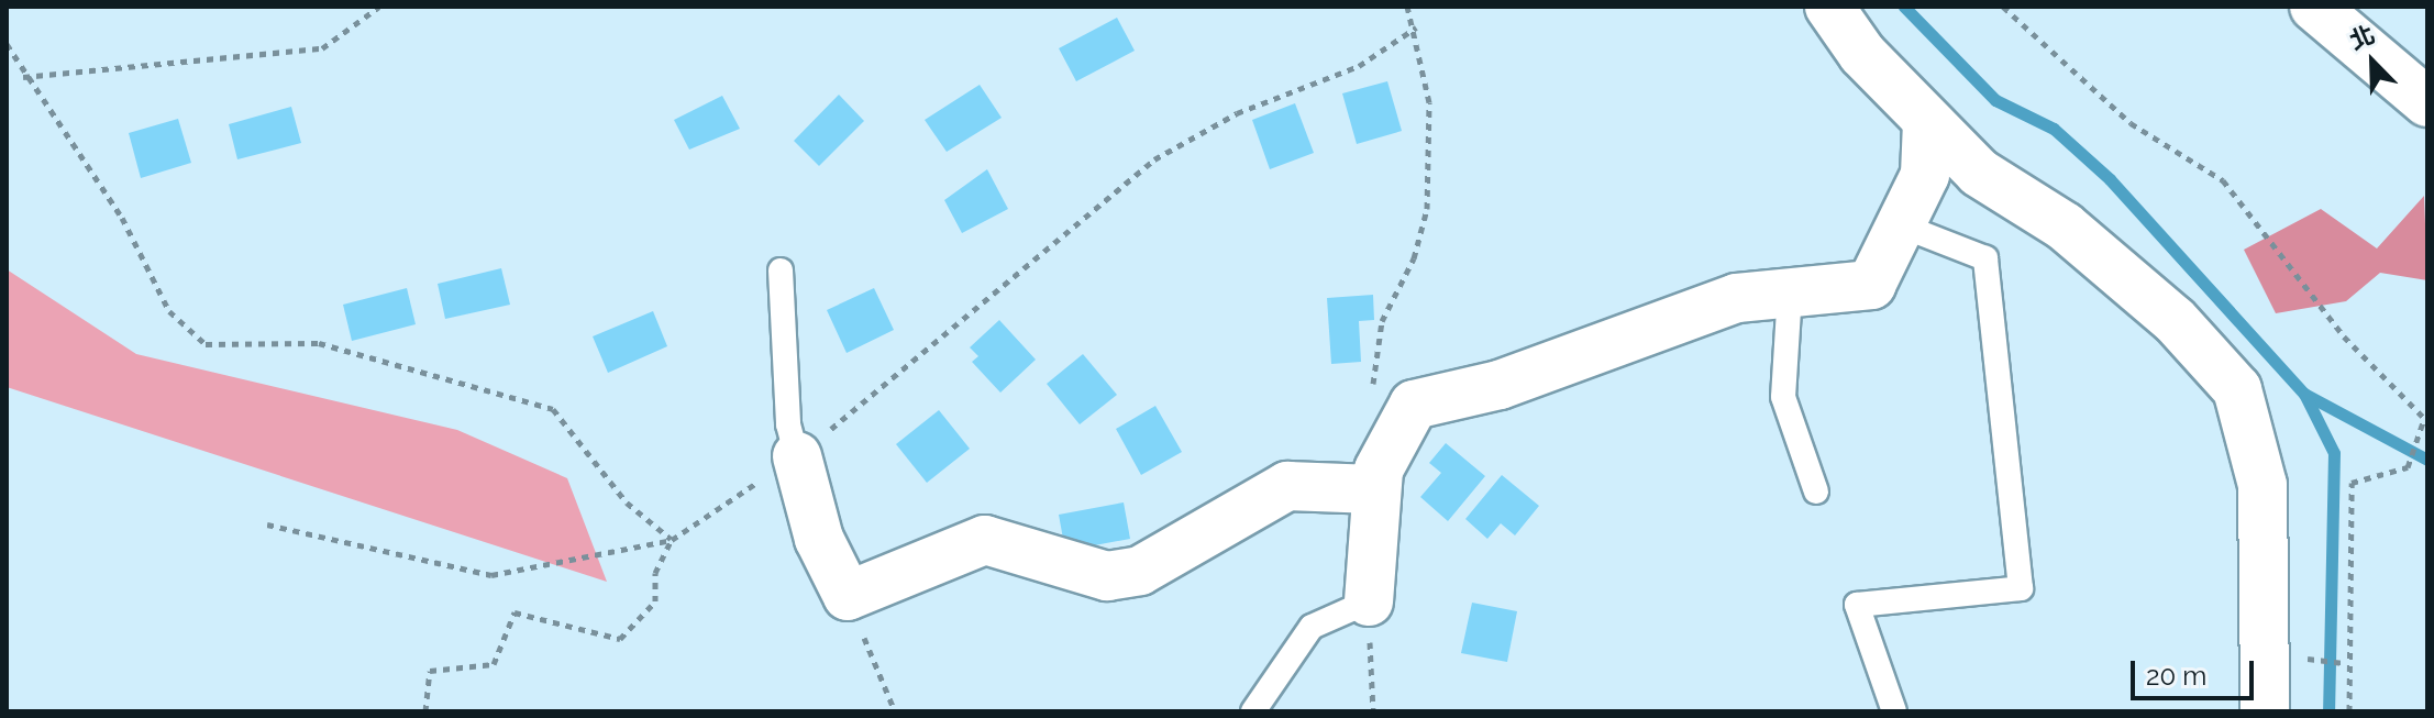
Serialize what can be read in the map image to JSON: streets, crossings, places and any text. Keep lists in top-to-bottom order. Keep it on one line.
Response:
{"scale_bar":"20 m","north":"top left"}
